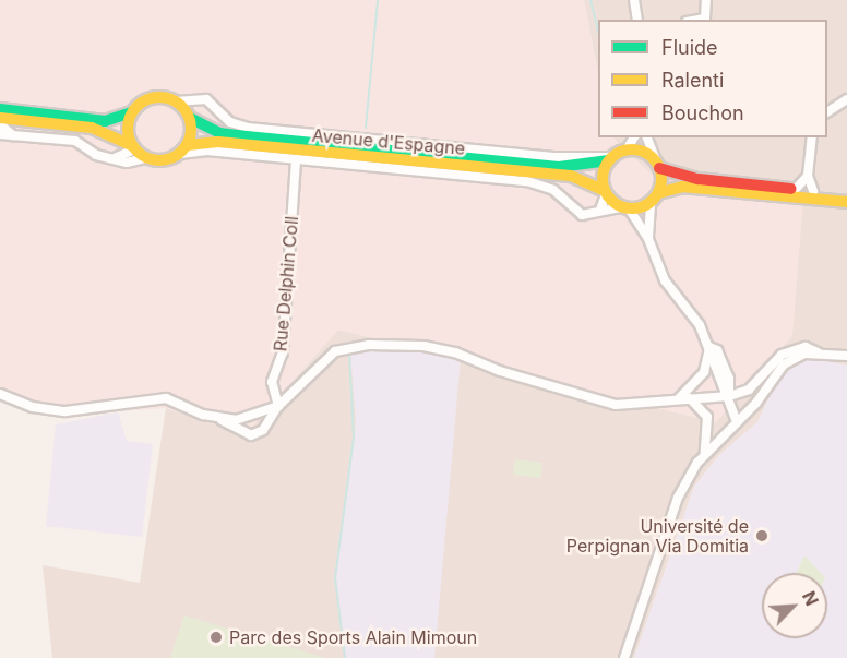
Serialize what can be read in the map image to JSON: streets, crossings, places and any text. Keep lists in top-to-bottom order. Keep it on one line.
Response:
{"streets":{"main road":["Avenue d'Espagne"],"street":["Rue Delphin Coll"]},"crossings":[["Avenue d'Espagne","Rue Delphin Coll"]],"places":["Université de Perpignan Via Domitia","Parc des Sports Alain Mimoun"],"legend":["Fluide","Ralenti","Bouchon"],"north":"top right"}
